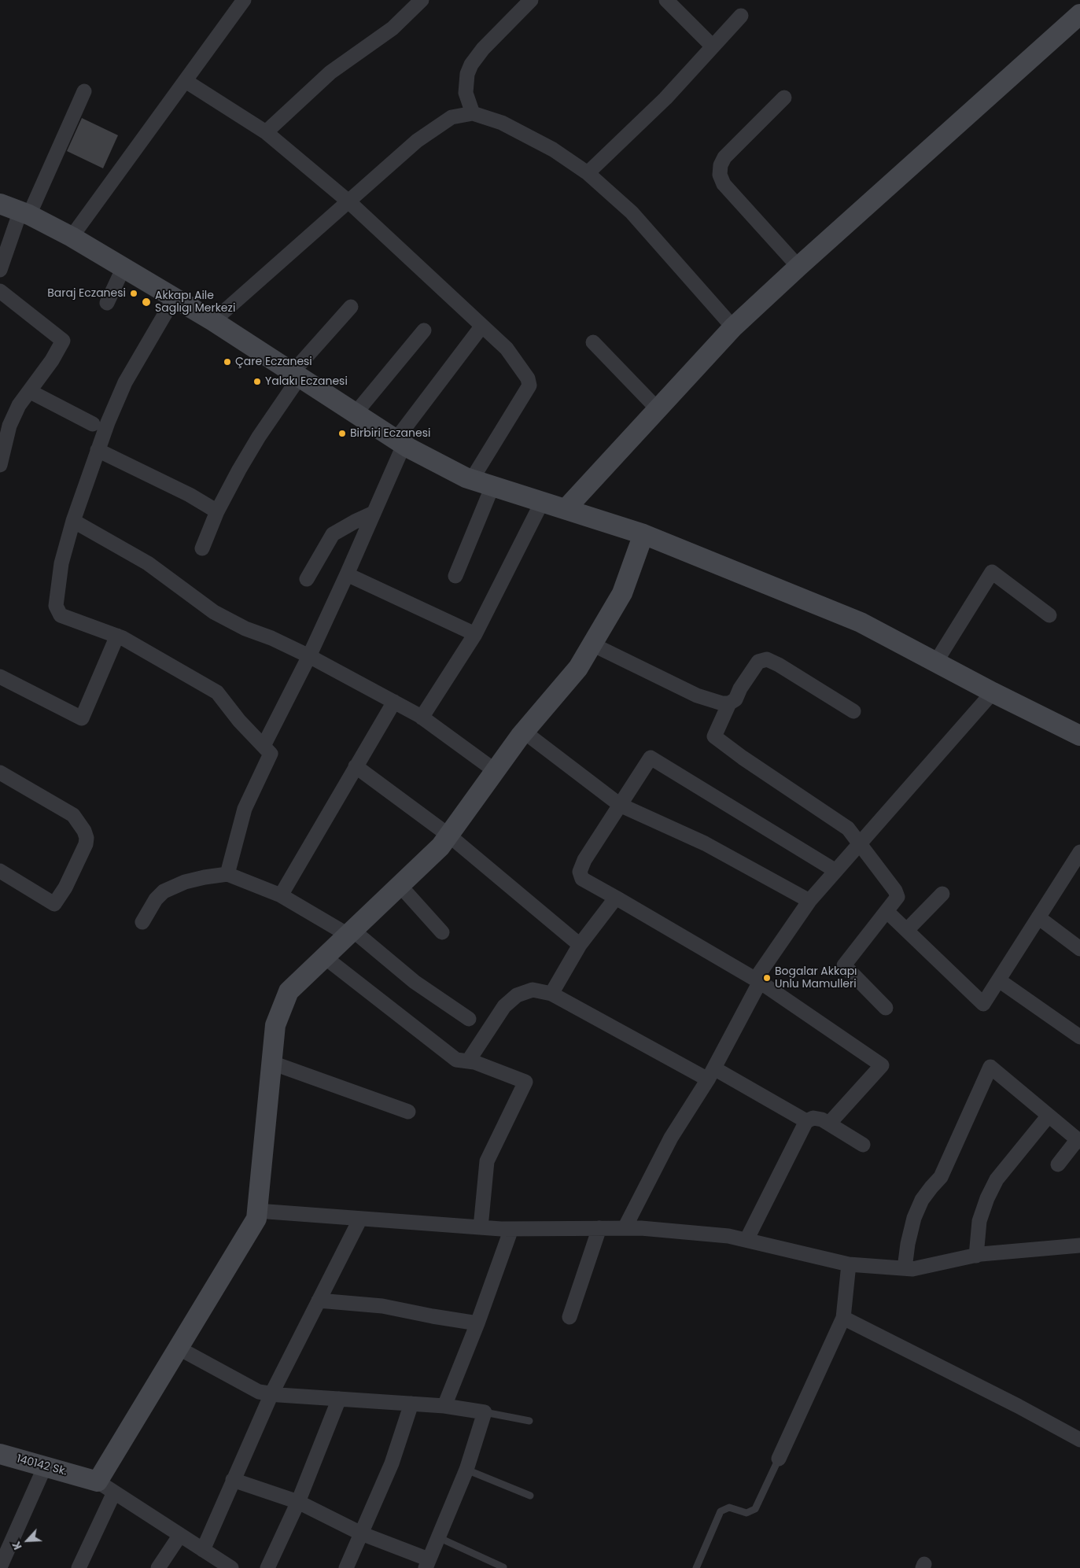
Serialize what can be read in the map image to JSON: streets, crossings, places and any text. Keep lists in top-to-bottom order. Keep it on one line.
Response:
{"streets":{"main road":["140142 Sk."]},"places":["Baraj Eczanesi","Akkapı Aile Saglıgı Merkezi","Çare Eczanesi","Yalakı Eczanesi","Birbiri Eczanesi","Bogalar Akkapı Unlu Mamulleri"],"north":"bottom left"}
